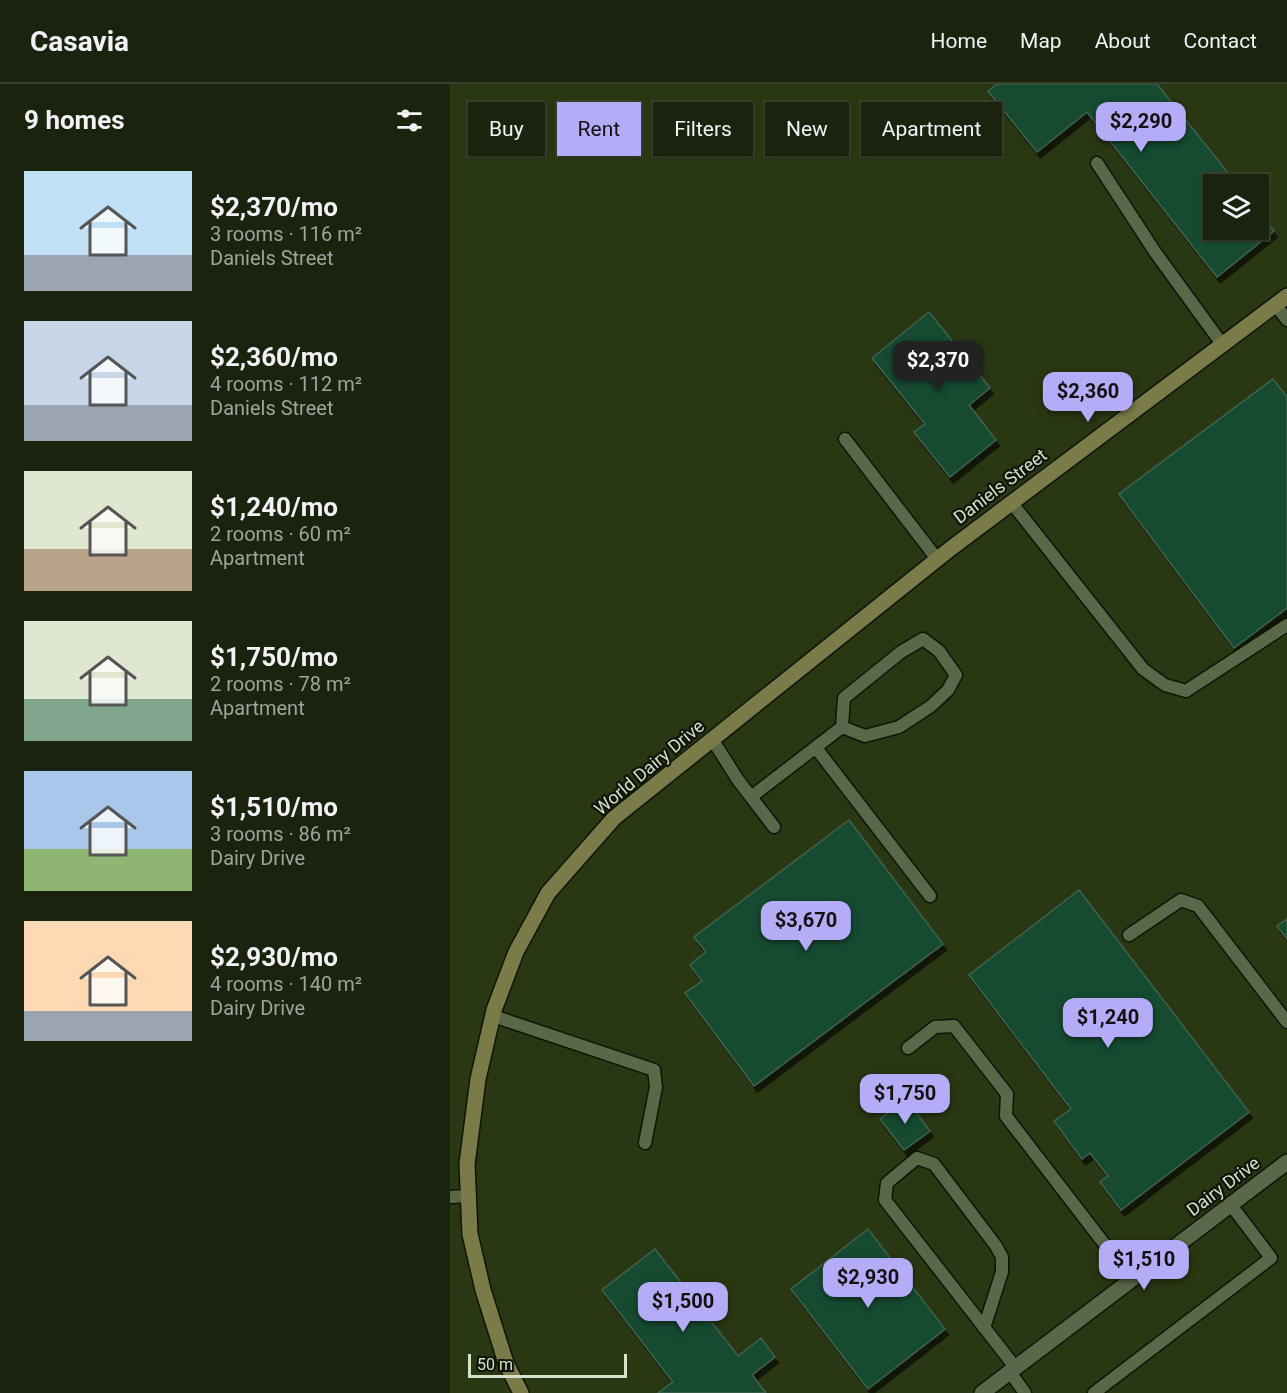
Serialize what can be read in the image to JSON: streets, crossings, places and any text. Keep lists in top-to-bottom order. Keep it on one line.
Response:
{"streets":{"street":["Daniels Street","World Dairy Drive","Dairy Drive"]},"crossings":[["Daniels Street","World Dairy Drive"]],"scale_bar":"50 m","page":{"header":"Casavia","nav":["Home","Map","About","Contact"],"heading":"9 homes","price":["$2,290","$2,370","$2,360","$3,670","$1,240","$1,750","$1,510","$2,930","$1,500"],"chip":["Buy","Rent","Filters","New","Apartment"],"list":[{"name":"$2,370/mo","note":"3 rooms · 116 m² · Daniels Street"},{"name":"$2,360/mo","note":"4 rooms · 112 m² · Daniels Street"},{"name":"$1,240/mo","note":"2 rooms · 60 m² · Apartment"},{"name":"$1,750/mo","note":"2 rooms · 78 m² · Apartment"},{"name":"$1,510/mo","note":"3 rooms · 86 m² · Dairy Drive"},{"name":"$2,930/mo","note":"4 rooms · 140 m² · Dairy Drive"}],"scale":"50 m"}}
